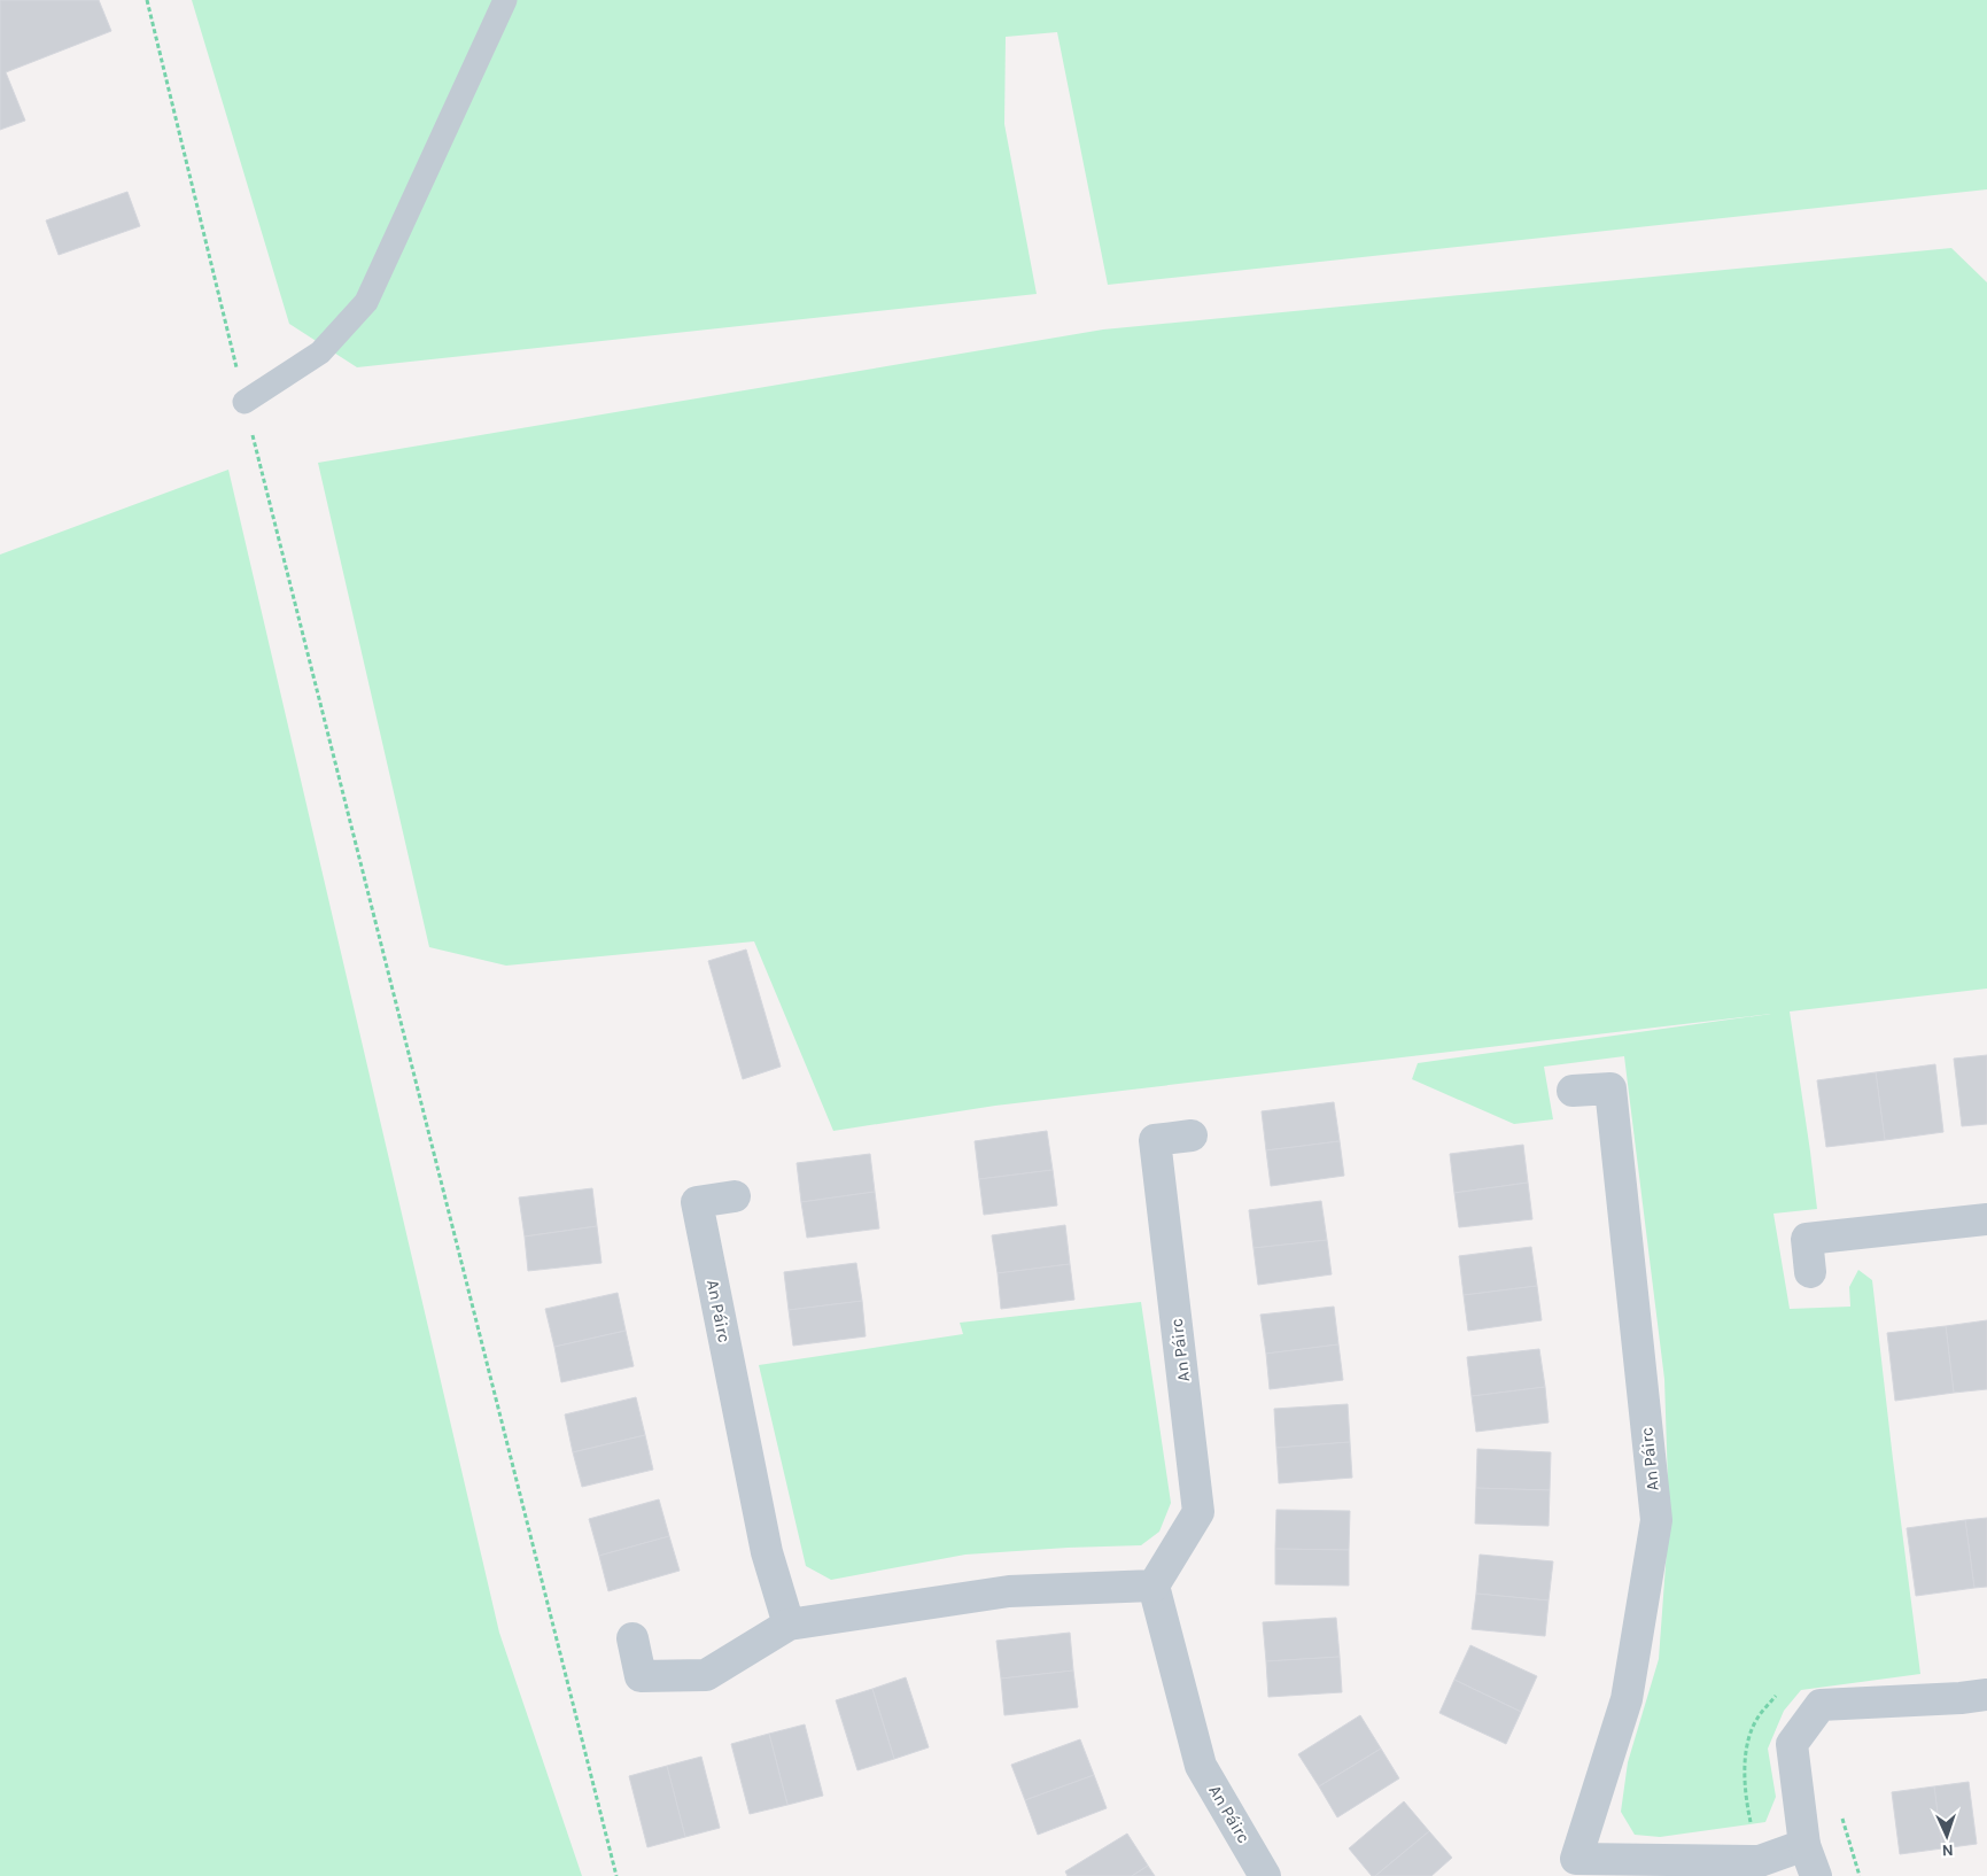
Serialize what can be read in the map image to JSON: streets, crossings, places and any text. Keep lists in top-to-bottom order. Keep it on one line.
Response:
{"streets":{"street":["An Páirc"]},"north":"bottom"}
